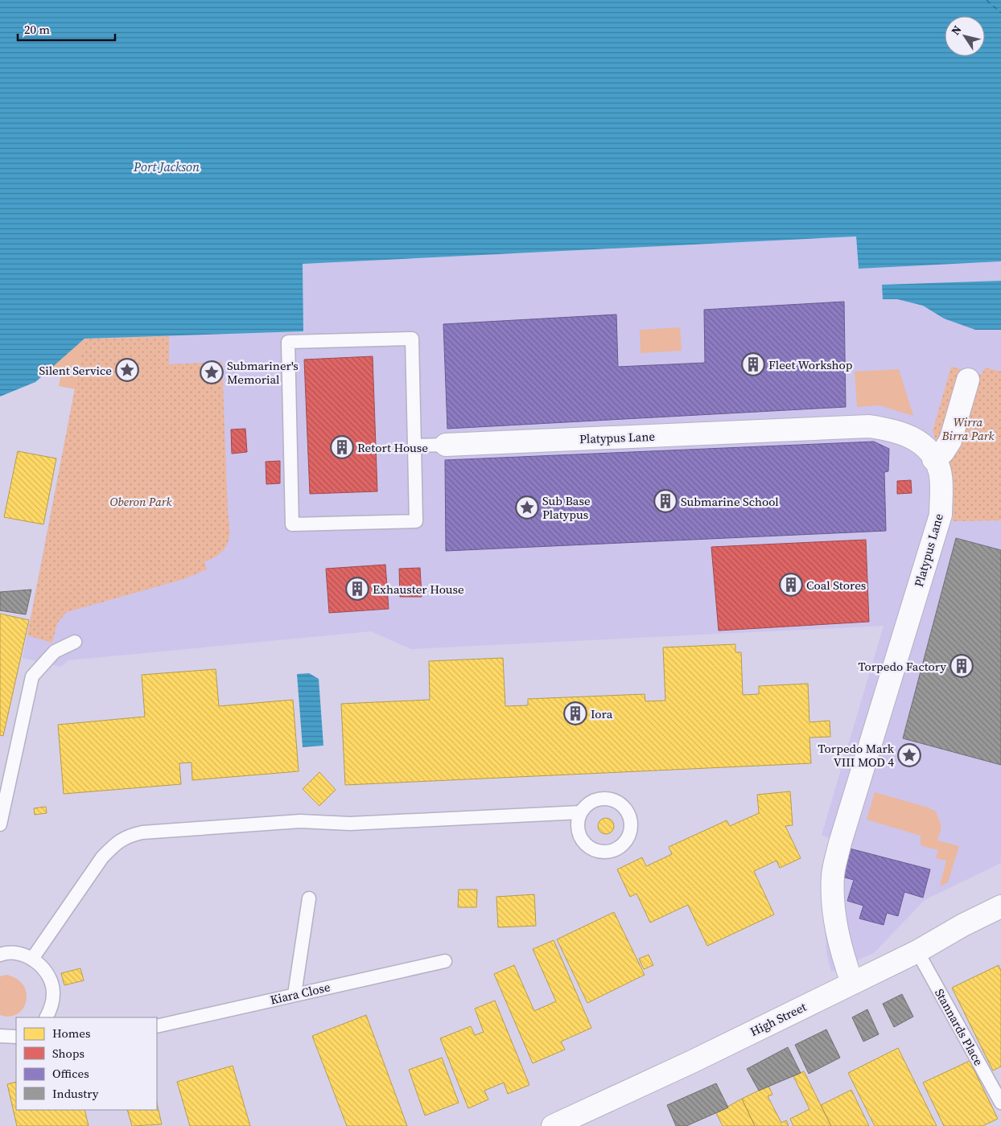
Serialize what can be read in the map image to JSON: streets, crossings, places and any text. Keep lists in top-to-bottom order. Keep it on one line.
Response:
{"streets":{"street":["Platypus Lane","High Street"],"lane":["Kiara Close","Stannards Place"]},"crossings":[["Platypus Lane","High Street"],["High Street","Stannards Place"]],"water":["Port Jackson"],"parks":["Wirra Birra Park","Oberon Park"],"places":{"building":["Fleet Workshop","Retort House","Submarine School","Coal Stores","Exhauster House","Torpedo Factory","Iora"],"place":["Silent Service","Submariner's Memorial","Sub Base Platypus","Torpedo Mark VIII MOD 4"]},"legend":["Homes","Shops","Offices","Industry"],"scale_bar":"20 m","north":"top left"}
